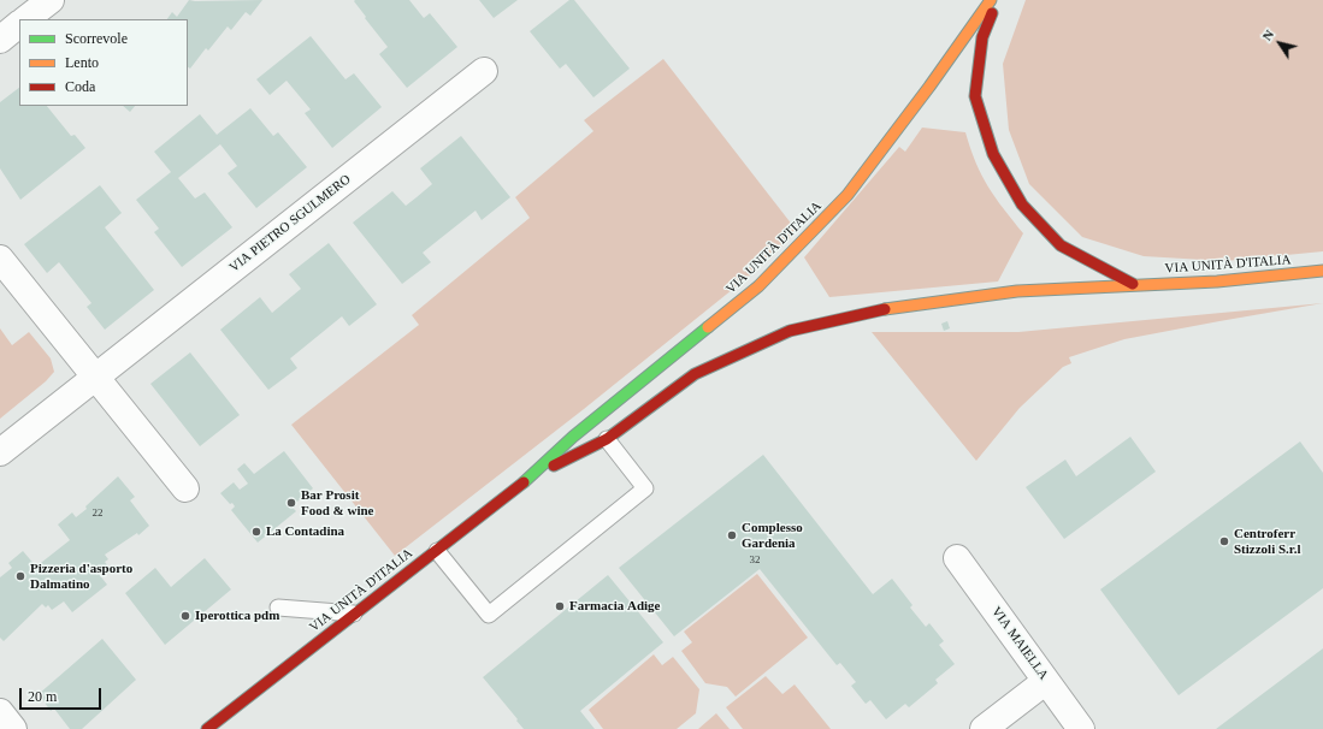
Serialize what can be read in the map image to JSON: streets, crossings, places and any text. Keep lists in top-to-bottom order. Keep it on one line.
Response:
{"streets":{"main road":["VIA UNITÀ D'ITALIA"],"street":["VIA PIETRO SGULMERO","VIA MAIELLA"]},"places":["Bar Prosit Food & wine","La Contadina","Complesso Gardenia","Centroferr Stizzoli S.r.l","Pizzeria d'asporto Dalmatino","Farmacia Adige","Iperottica pdm"],"house_numbers":["22","32"],"legend":["Scorrevole","Lento","Coda"],"scale_bar":"20 m","north":"top left"}
